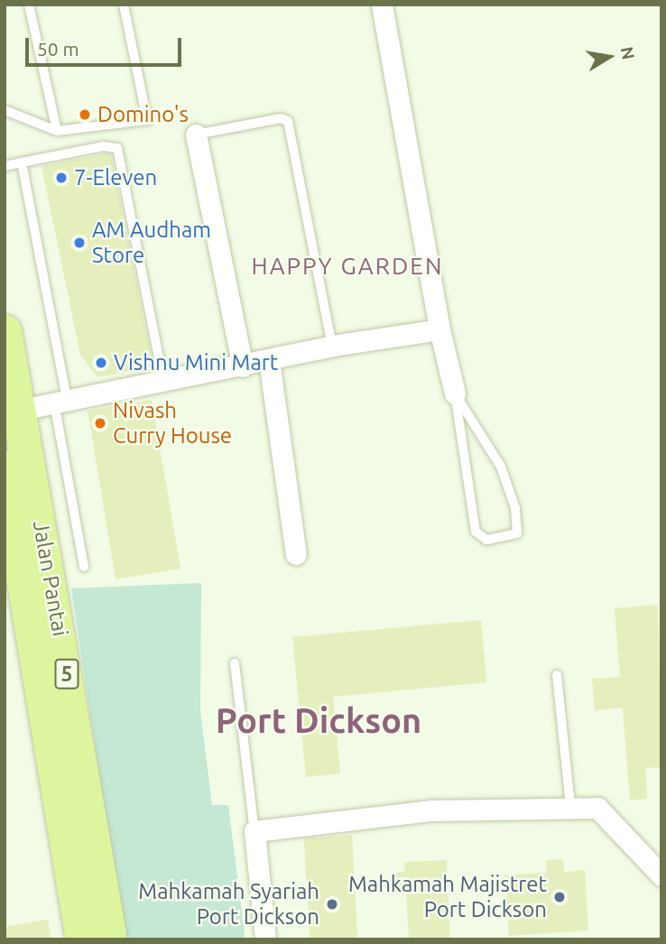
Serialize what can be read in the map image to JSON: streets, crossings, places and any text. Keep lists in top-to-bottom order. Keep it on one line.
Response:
{"streets":{"highway":["Jalan Pantai","5"]},"districts":["HAPPY GARDEN","Port Dickson"],"places":["Domino's","7-Eleven","AM Audham Store","Vishnu Mini Mart","Nivash Curry House","Mahkamah Majistret Port Dickson","Mahkamah Syariah Port Dickson"],"scale_bar":"50 m","north":"right"}
